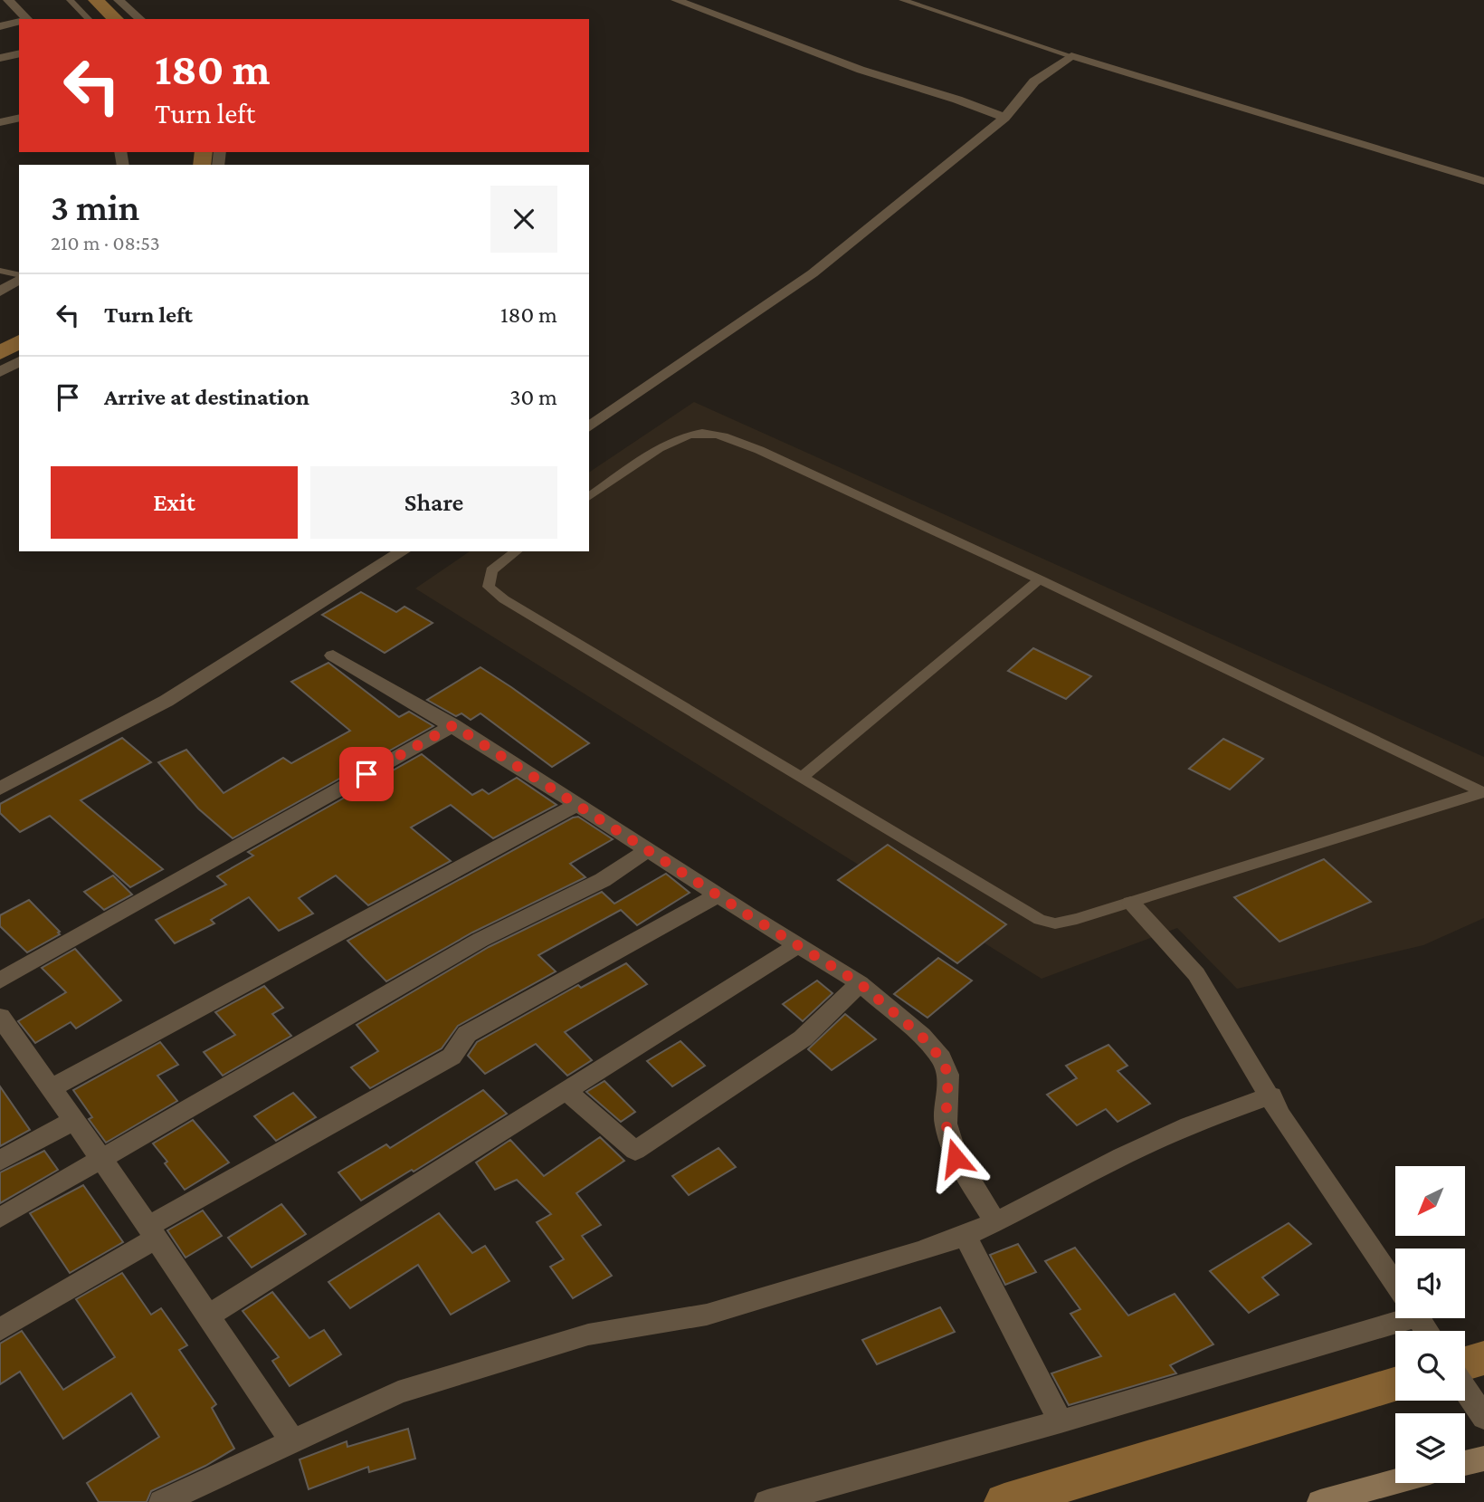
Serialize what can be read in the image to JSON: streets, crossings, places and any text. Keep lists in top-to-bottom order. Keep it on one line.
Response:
{"north":"bottom left","page":{"turn":["180 m","Turn left"],"heading":["3 min","210 m · 08:53"],"list":[{"name":"Turn left","value":"180 m"},{"name":"Arrive at destination","value":"30 m"}],"buttons":["Exit","Share"]}}
